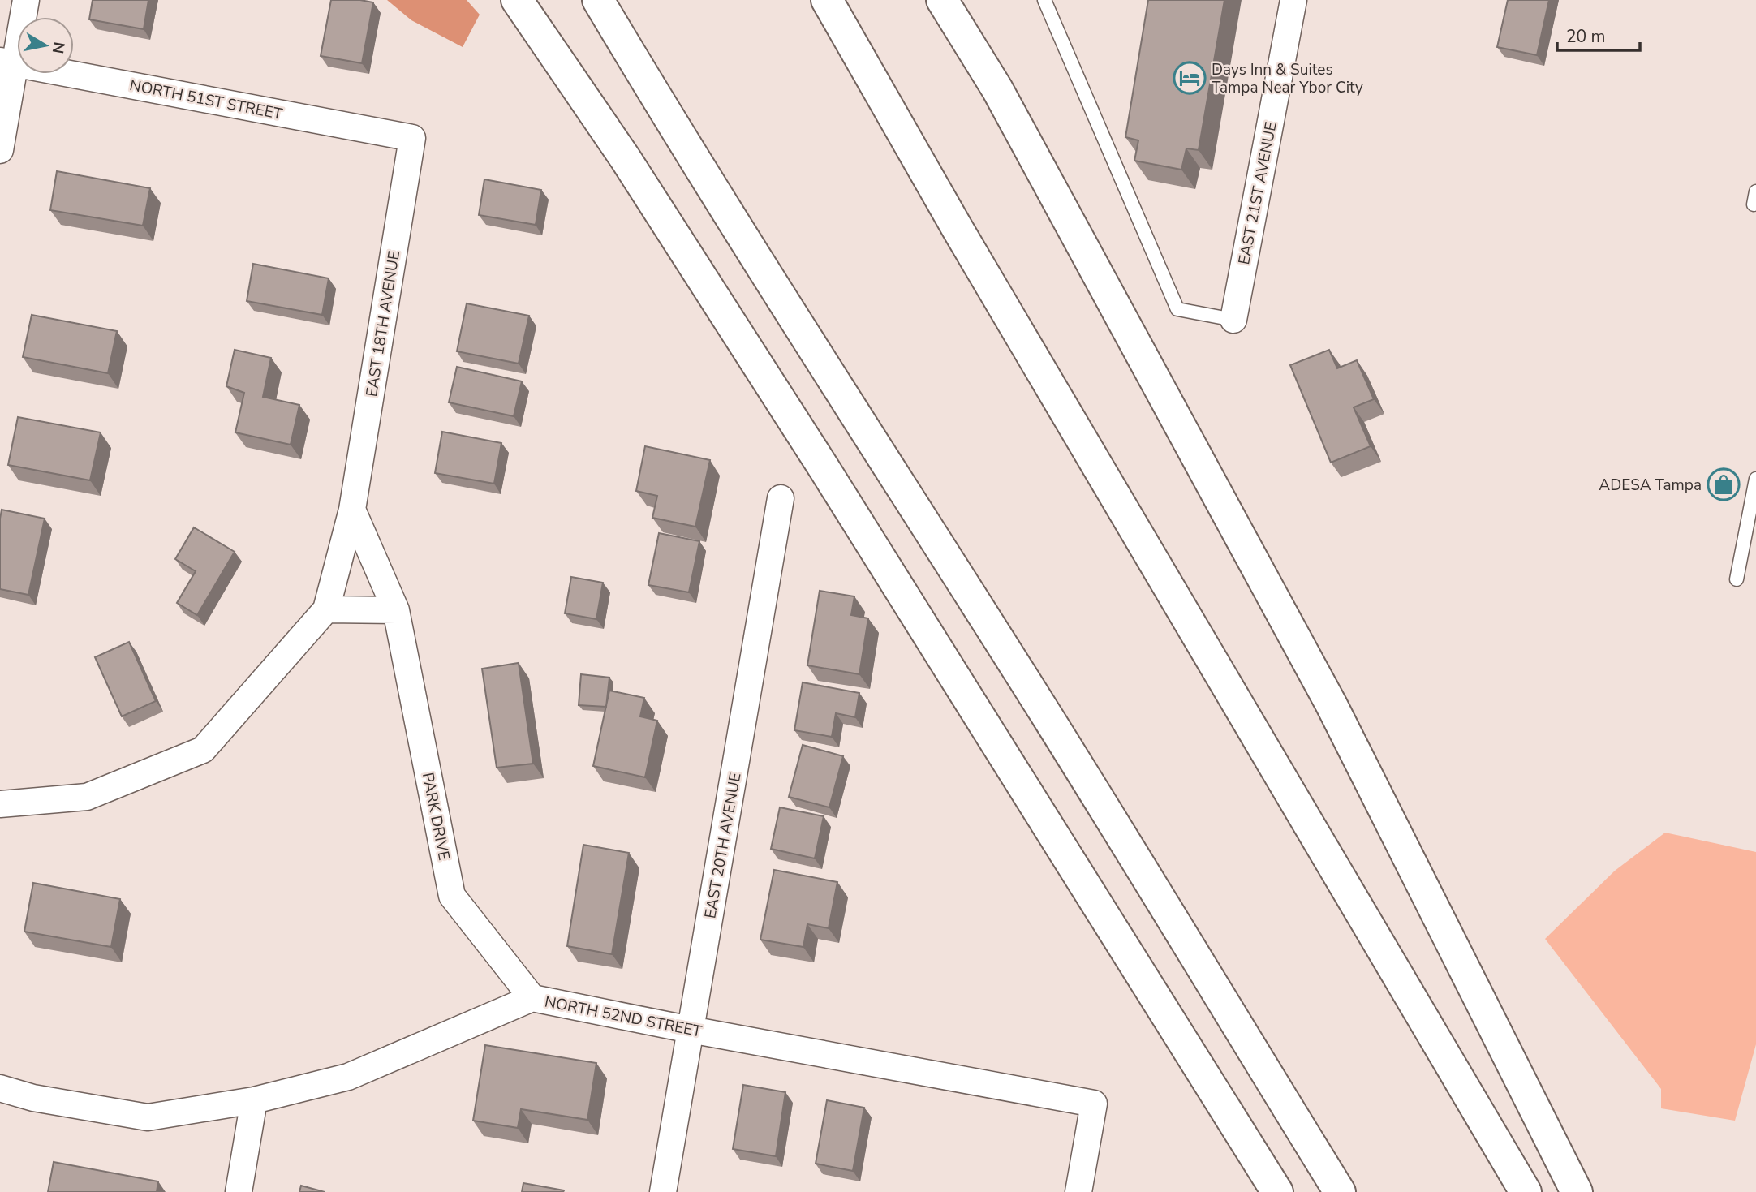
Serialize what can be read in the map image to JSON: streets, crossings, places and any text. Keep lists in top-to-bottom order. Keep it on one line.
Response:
{"streets":{"street":["NORTH 51ST STREET","EAST 21ST AVENUE","EAST 18TH AVENUE","PARK DRIVE","EAST 20TH AVENUE","NORTH 52ND STREET"]},"crossings":[["NORTH 51ST STREET","EAST 18TH AVENUE"],["EAST 18TH AVENUE","PARK DRIVE"],["PARK DRIVE","NORTH 52ND STREET"],["EAST 20TH AVENUE","NORTH 52ND STREET"]],"places":{"hotel":["Days Inn & Suites Tampa Near Ybor City"],"shop":["ADESA Tampa"]},"scale_bar":"20 m","north":"right"}
